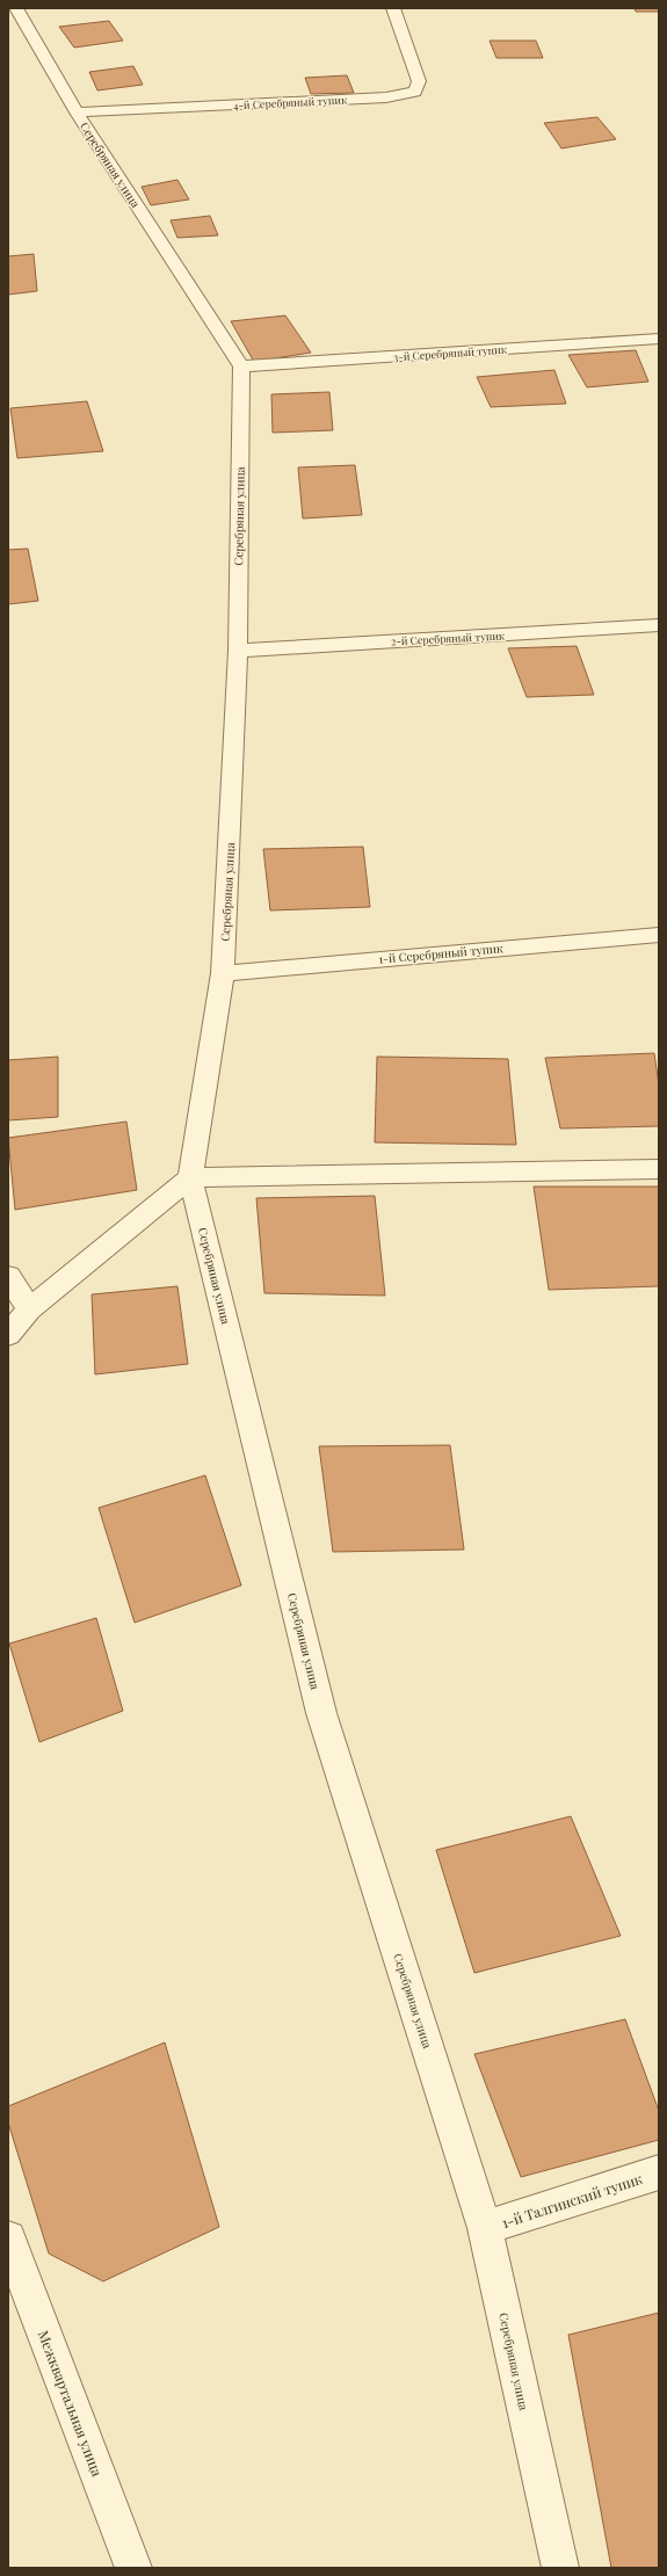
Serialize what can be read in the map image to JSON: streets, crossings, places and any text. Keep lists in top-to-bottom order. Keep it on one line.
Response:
{"streets":{"street":["4-й Серебряный тупик","Серебряная улица","3-й Серебряный тупик","2-й Серебряный тупик","1-й Серебряный тупик","1-й Талгинский тупик","Межквартальная улица"]},"crossings":[["4-й Серебряный тупик","Серебряная улица"],["Серебряная улица","3-й Серебряный тупик"],["Серебряная улица","2-й Серебряный тупик"],["Серебряная улица","1-й Серебряный тупик"],["Серебряная улица","1-й Талгинский тупик"]]}
